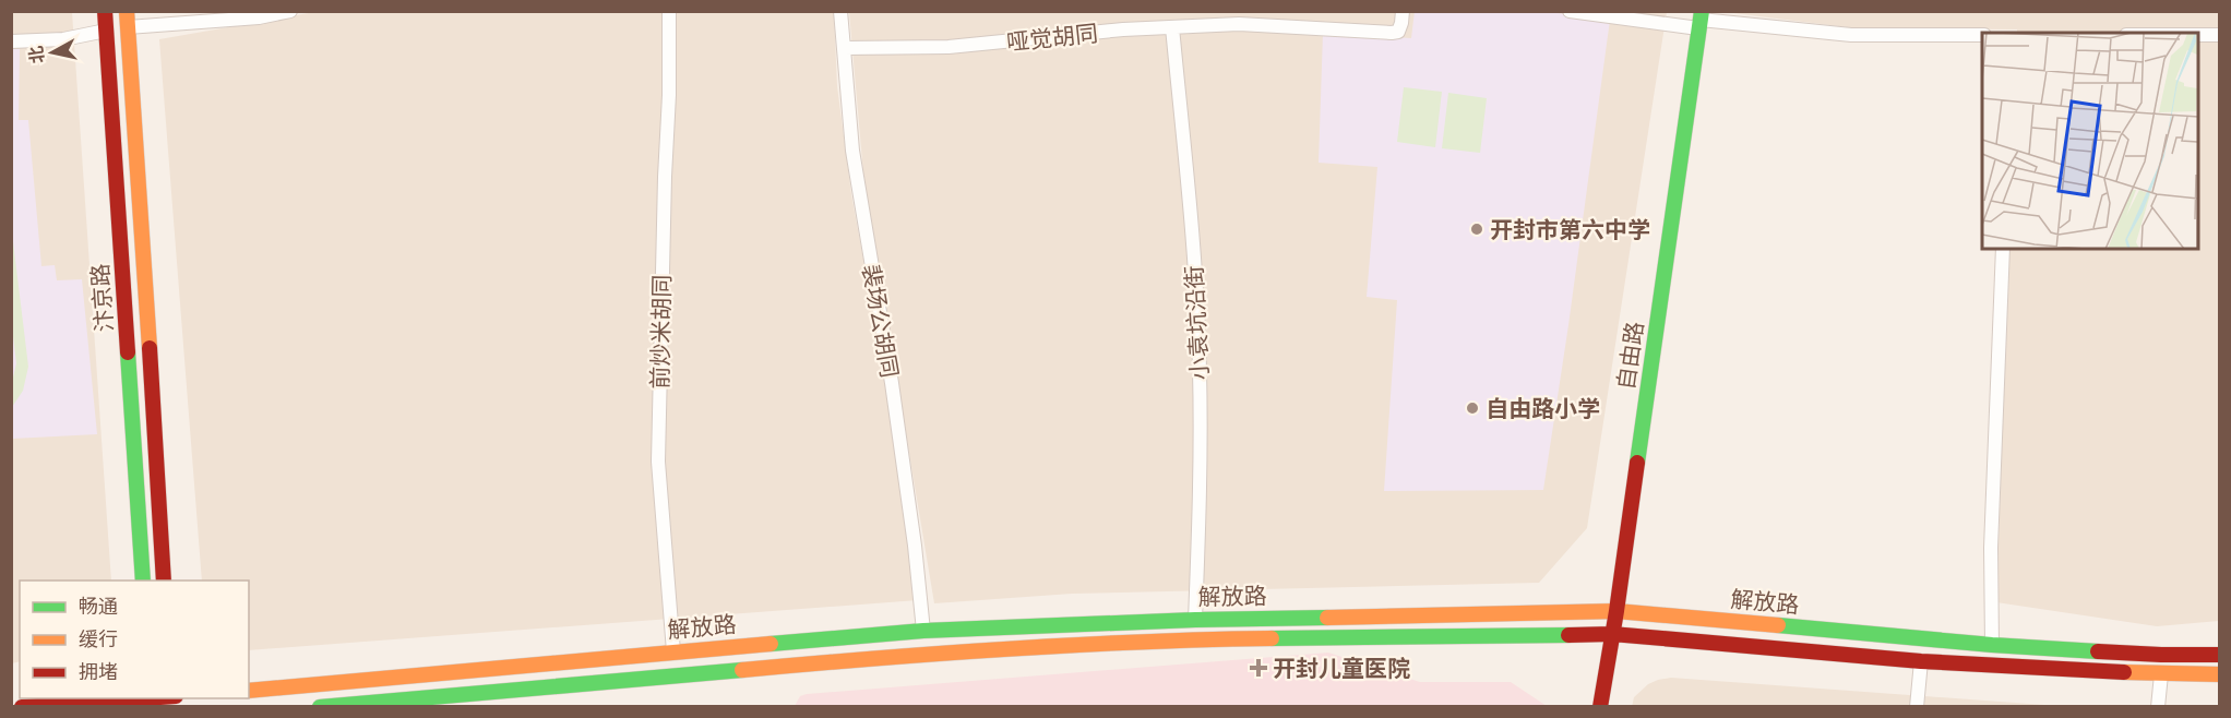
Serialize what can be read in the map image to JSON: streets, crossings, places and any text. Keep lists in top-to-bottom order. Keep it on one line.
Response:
{"streets":{"main road":["汴京路","自由路","解放路"],"street":["哑觉胡同","裴场公胡同","小袁坑沿街","前炒米胡同"]},"crossings":[["哑觉胡同","裴场公胡同"],["哑觉胡同","小袁坑沿街"],["裴场公胡同","解放路"],["小袁坑沿街","解放路"],["前炒米胡同","解放路"],["自由路","解放路"]],"places":{"other":["开封市第六中学","自由路小学"],"health":["开封儿童医院"]},"legend":["畅通","缓行","拥堵"],"north":"left"}
